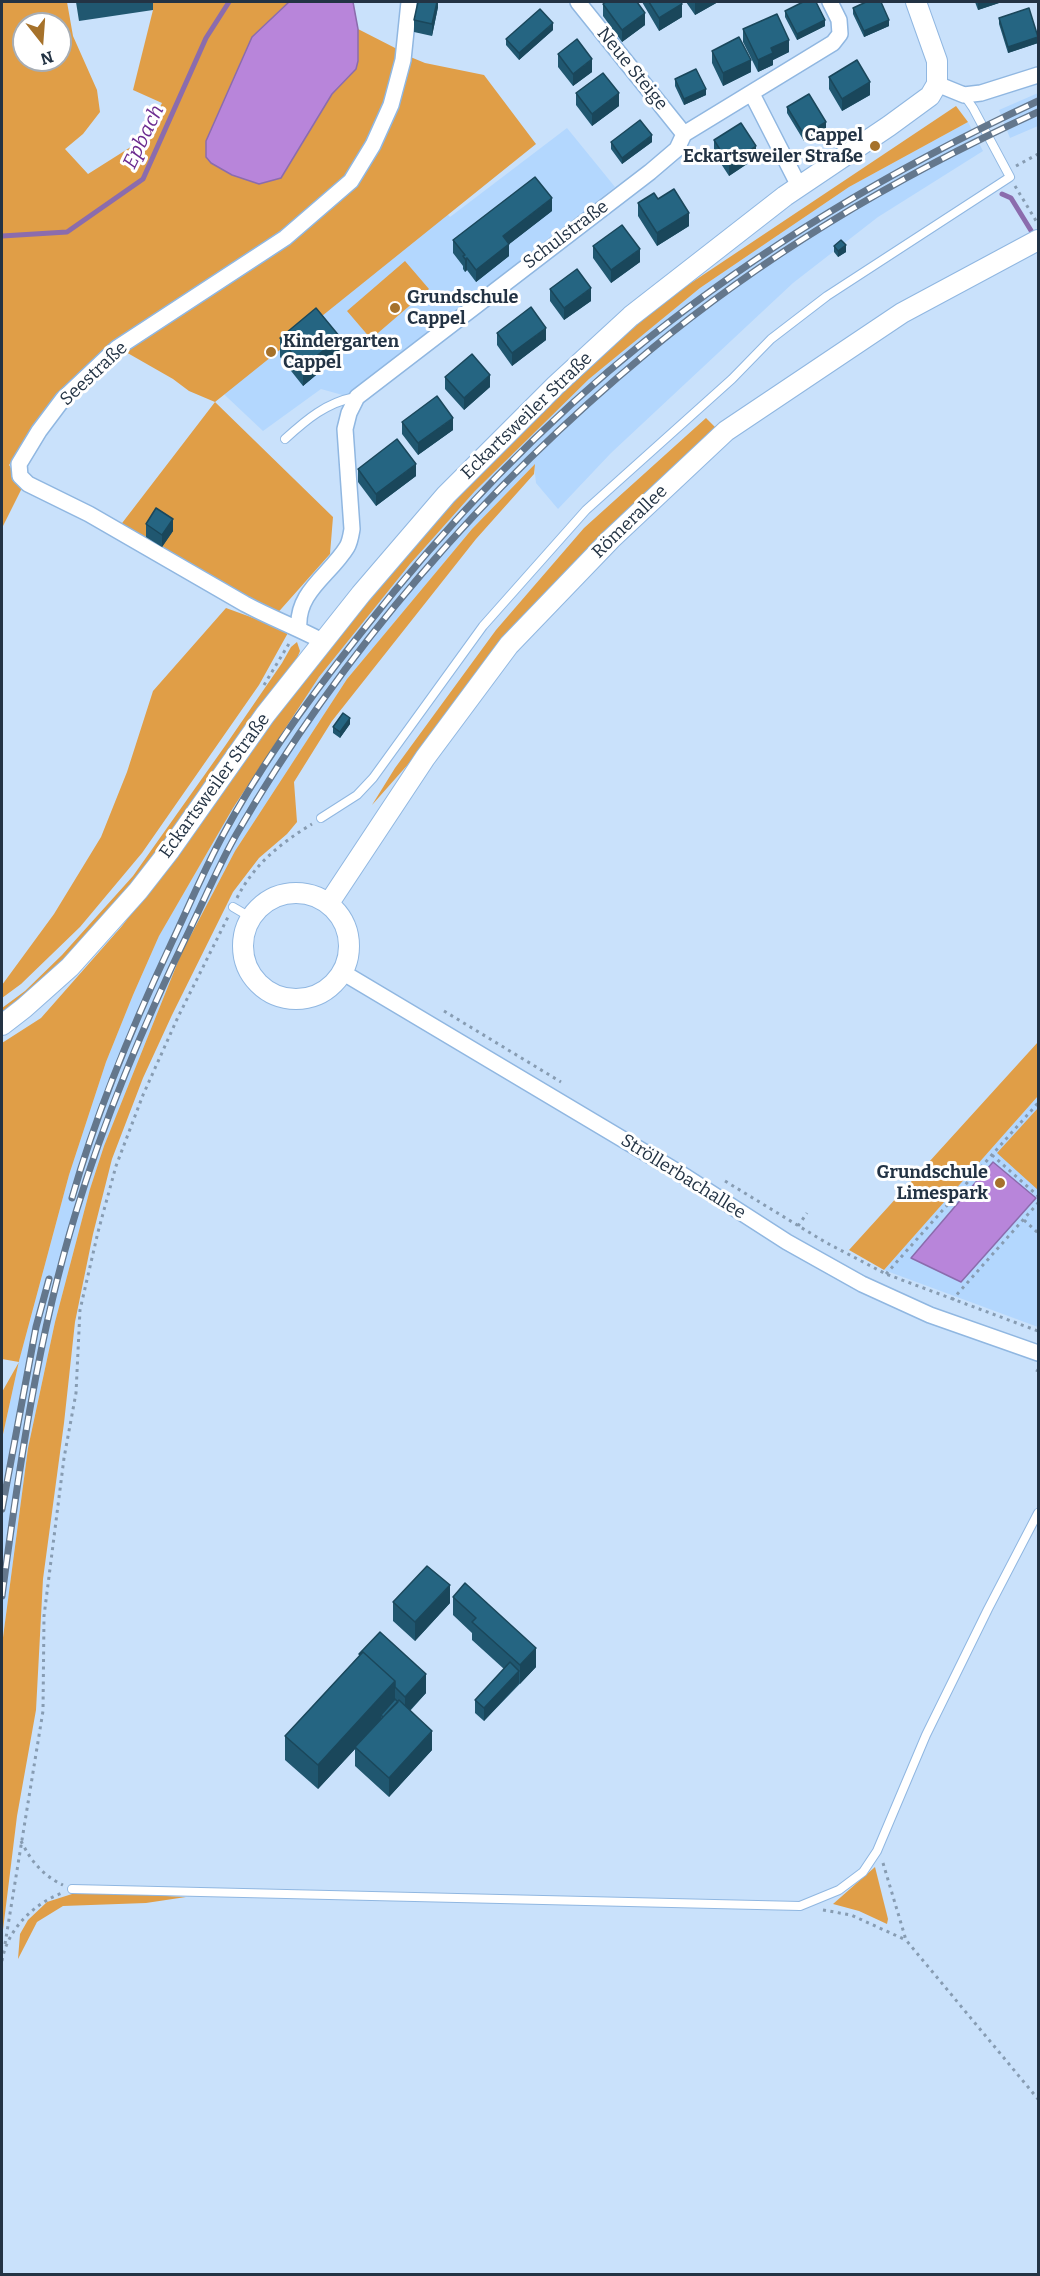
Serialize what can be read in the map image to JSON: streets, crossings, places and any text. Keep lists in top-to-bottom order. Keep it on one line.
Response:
{"streets":{"street":["Neue Steige","Schulstraße","Seestraße","Eckartsweiler Straße","Römerallee","Ströllerbachallee"]},"crossings":[["Neue Steige","Schulstraße"],["Seestraße","Eckartsweiler Straße"],["Römerallee","Ströllerbachallee"]],"water":["Epbach"],"places":["Cappel Eckartsweiler Straße","Grundschule Cappel","Kindergarten Cappel","Grundschule Limespark"],"north":"bottom"}
